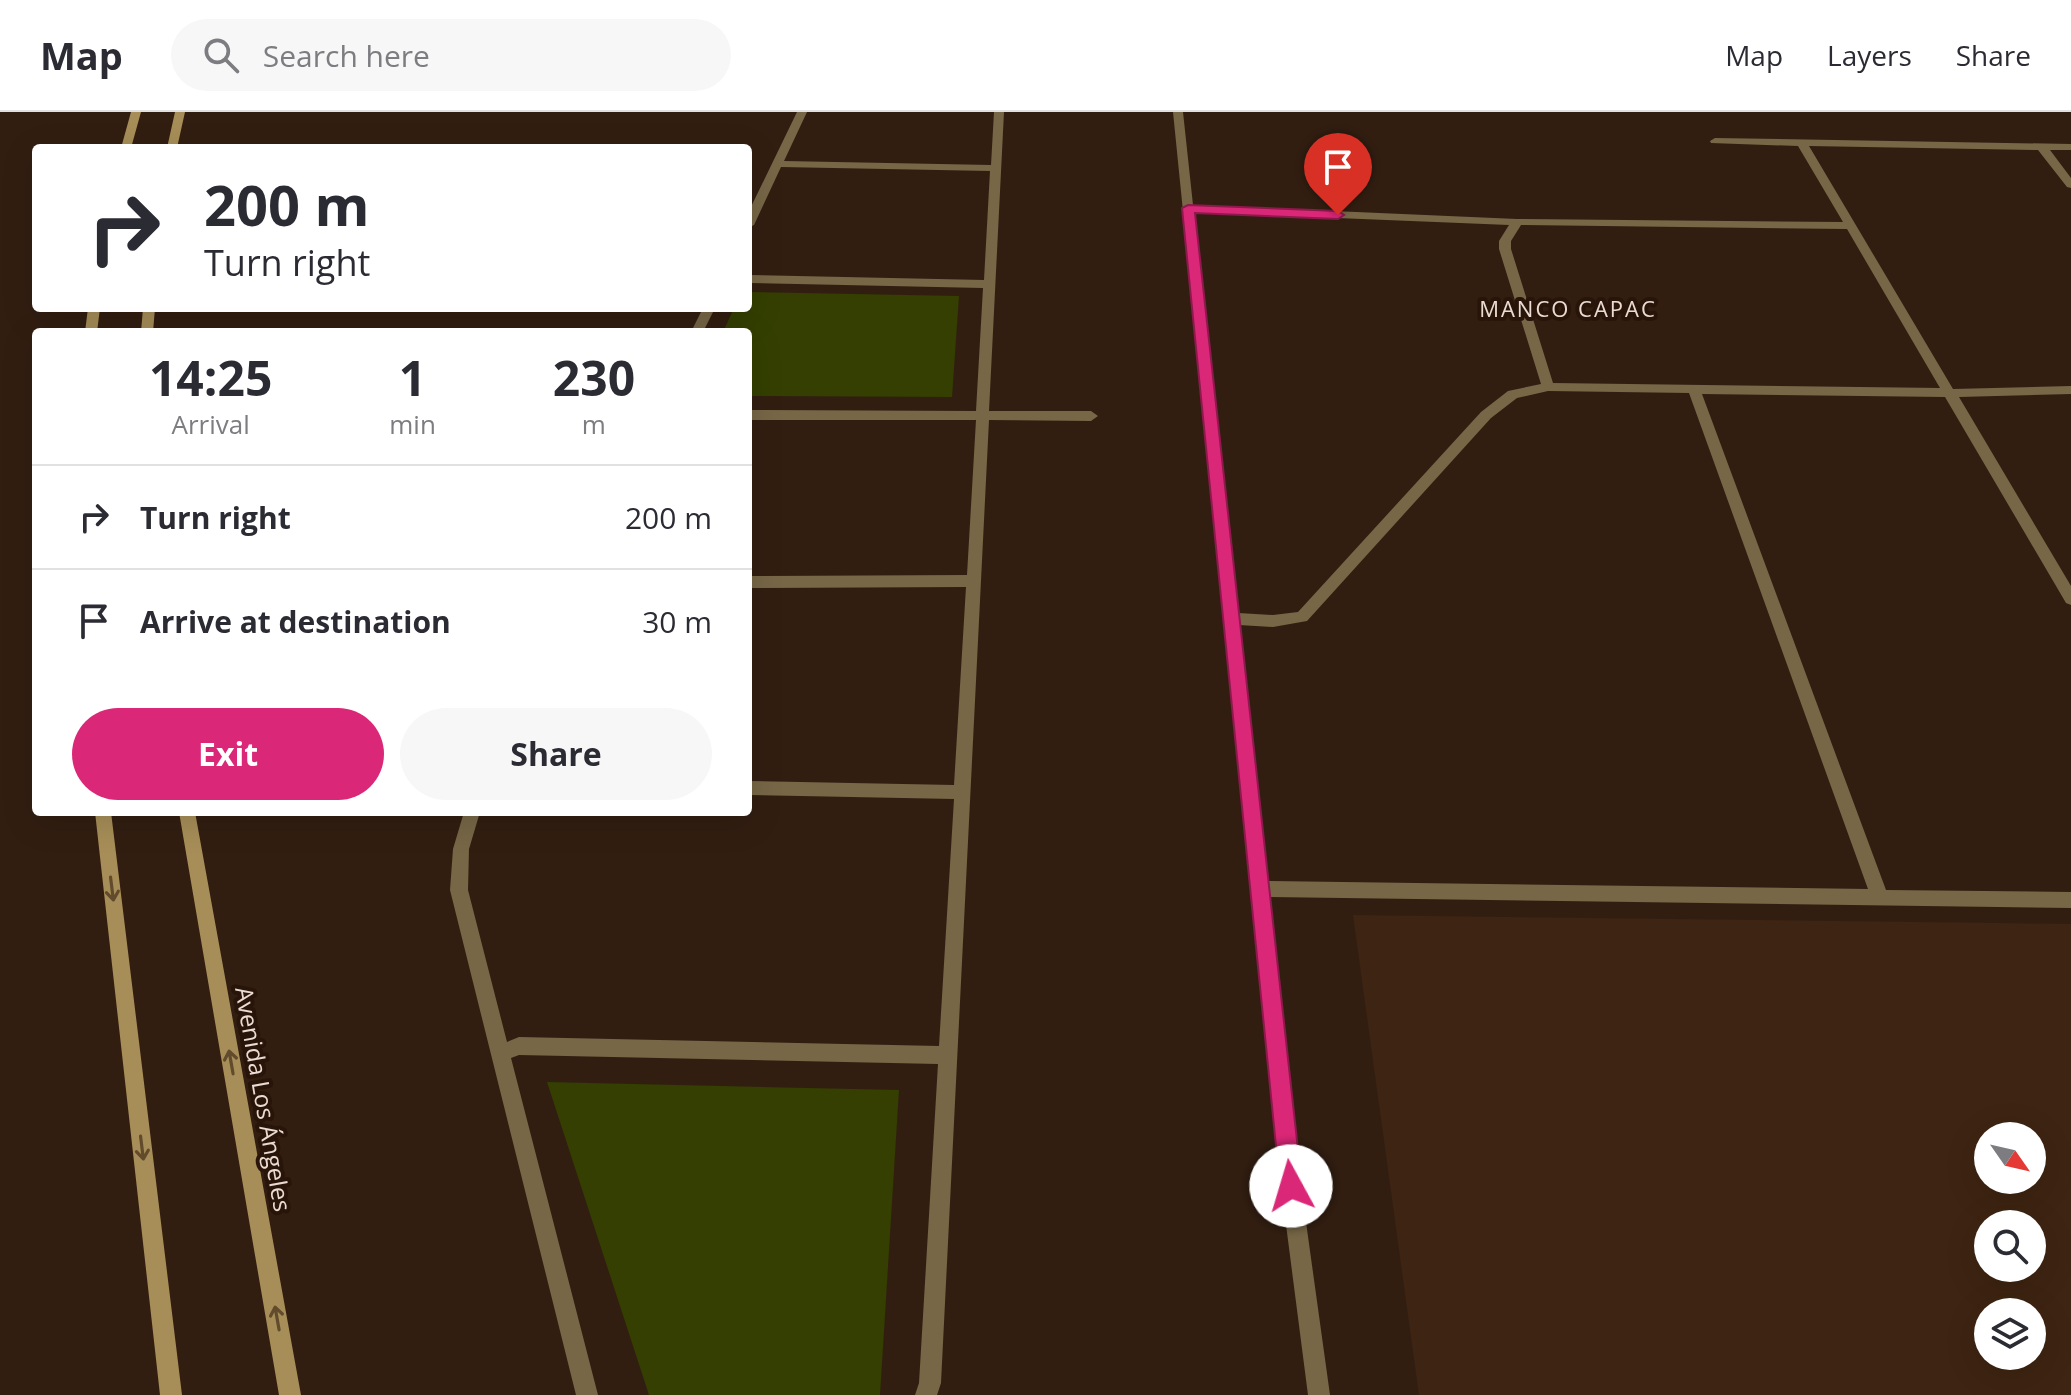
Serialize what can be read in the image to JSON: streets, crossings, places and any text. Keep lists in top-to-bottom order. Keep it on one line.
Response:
{"streets":{"main road":["Avenida Los Ángeles"]},"districts":["MANCO CAPAC"],"north":"bottom right","page":{"header":"Map","search":"Search here","nav":["Map","Layers","Share"],"turn":["200 m","Turn right"],"eta":["14:25","Arrival","1","min","230","m"],"list":[{"name":"Turn right","value":"200 m"},{"name":"Arrive at destination","value":"30 m"}],"buttons":["Exit","Share"]}}
